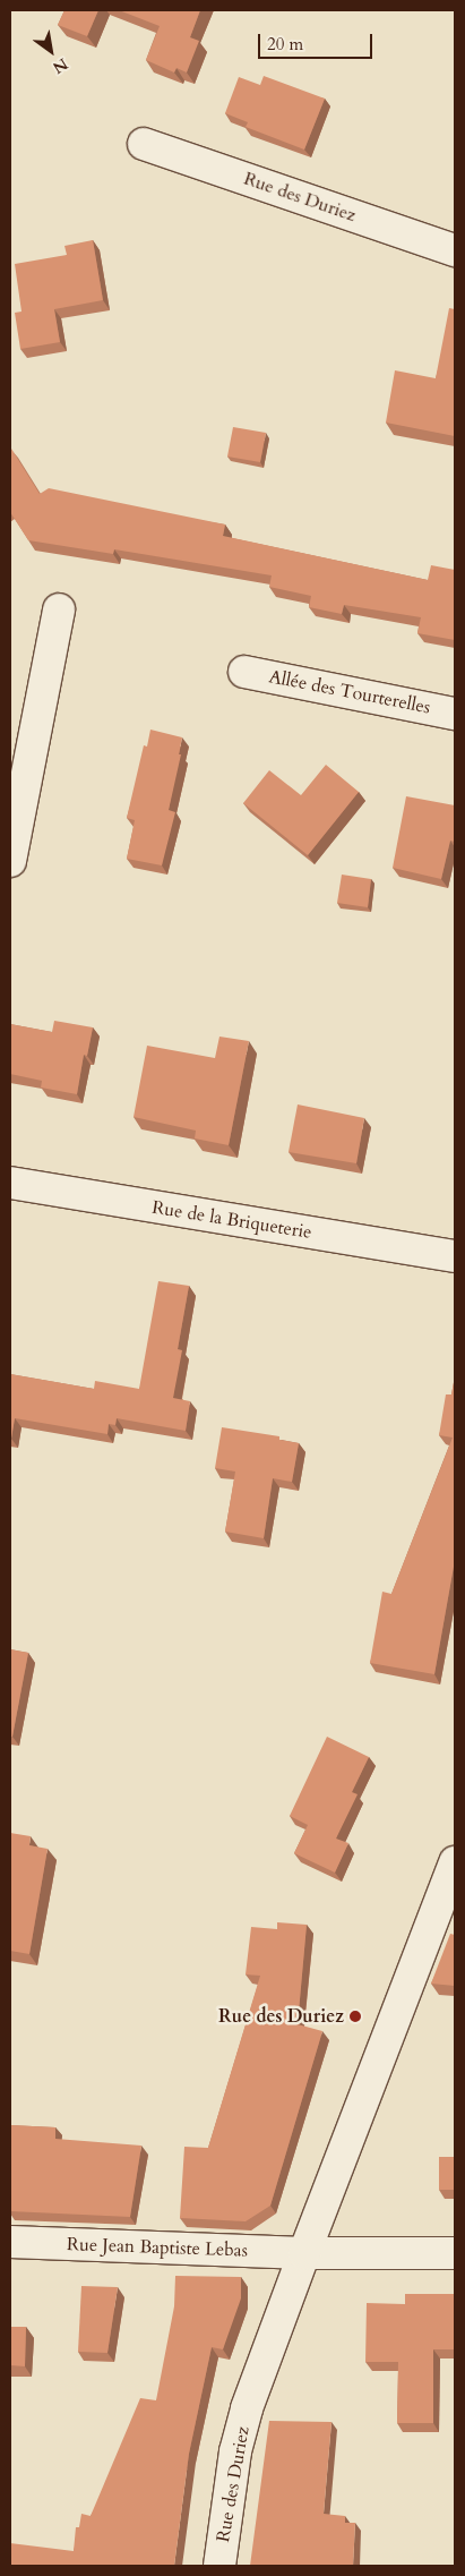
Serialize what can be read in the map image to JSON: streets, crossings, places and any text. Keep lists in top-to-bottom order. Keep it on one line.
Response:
{"streets":{"street":["Rue des Duriez","Allée des Tourterelles","Rue de la Briqueterie","Rue Jean Baptiste Lebas"]},"crossings":[["Rue des Duriez","Rue Jean Baptiste Lebas"]],"places":["Rue des Duriez"],"scale_bar":"20 m","north":"bottom right"}
